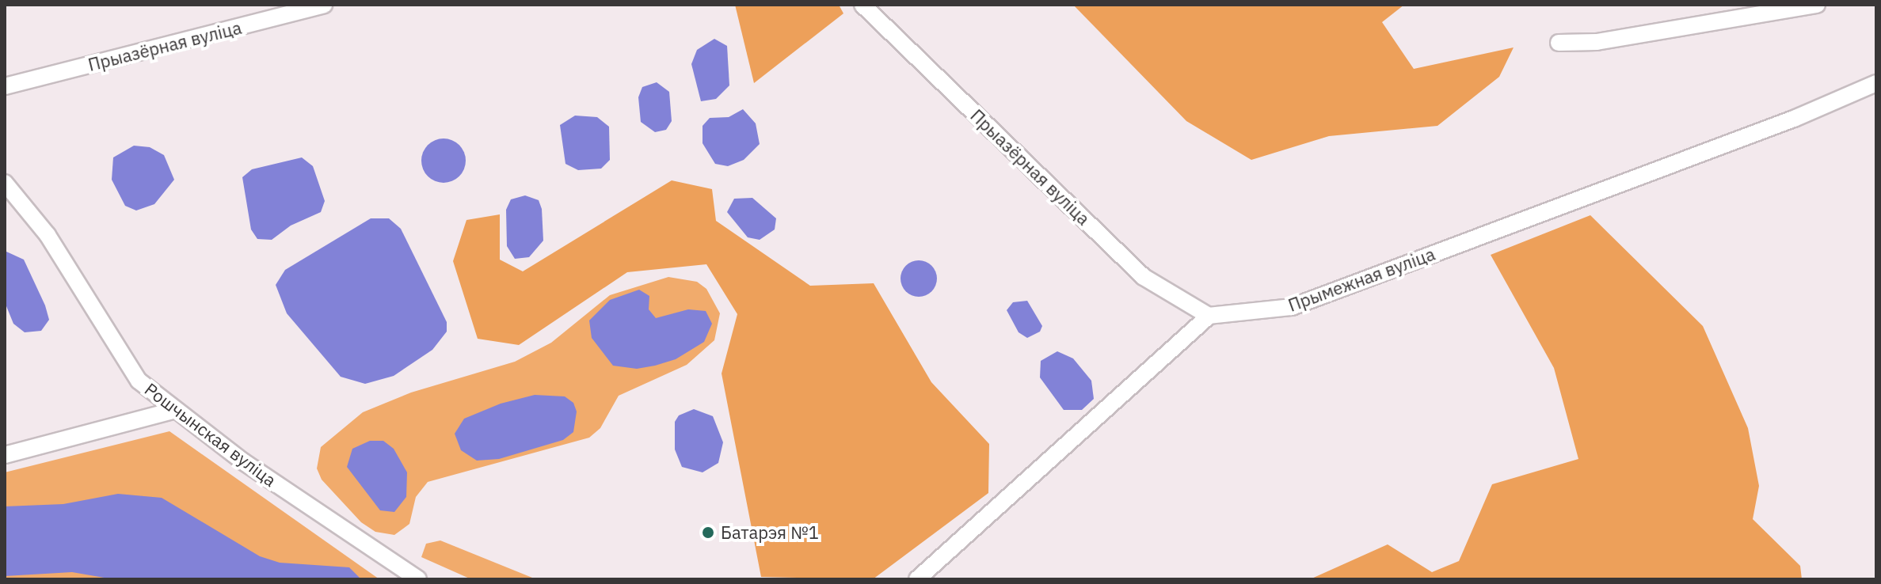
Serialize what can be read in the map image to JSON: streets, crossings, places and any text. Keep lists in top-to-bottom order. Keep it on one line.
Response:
{"streets":{"street":["Прыазёрная вуліца","Прымежная вуліца","Рошчынская вуліца"]},"crossings":[["Прыазёрная вуліца","Прымежная вуліца"]],"places":["Батарэя №1"]}
